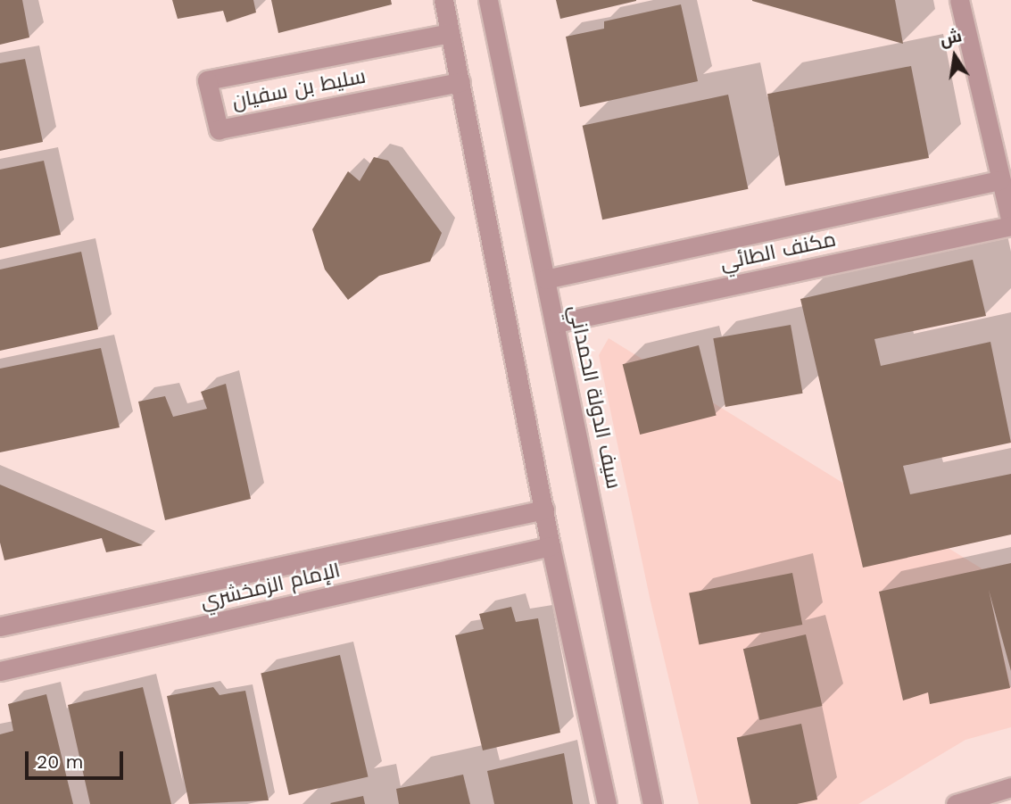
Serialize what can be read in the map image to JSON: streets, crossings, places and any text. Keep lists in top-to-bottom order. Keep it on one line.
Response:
{"streets":{"street":["سليط بن سفيان","مكنف الطائي","سيف الدولة الحمداني","الإمام الزمخشري"]},"crossings":[["مكنف الطائي","سيف الدولة الحمداني"]],"scale_bar":"20 m","north":"top"}
